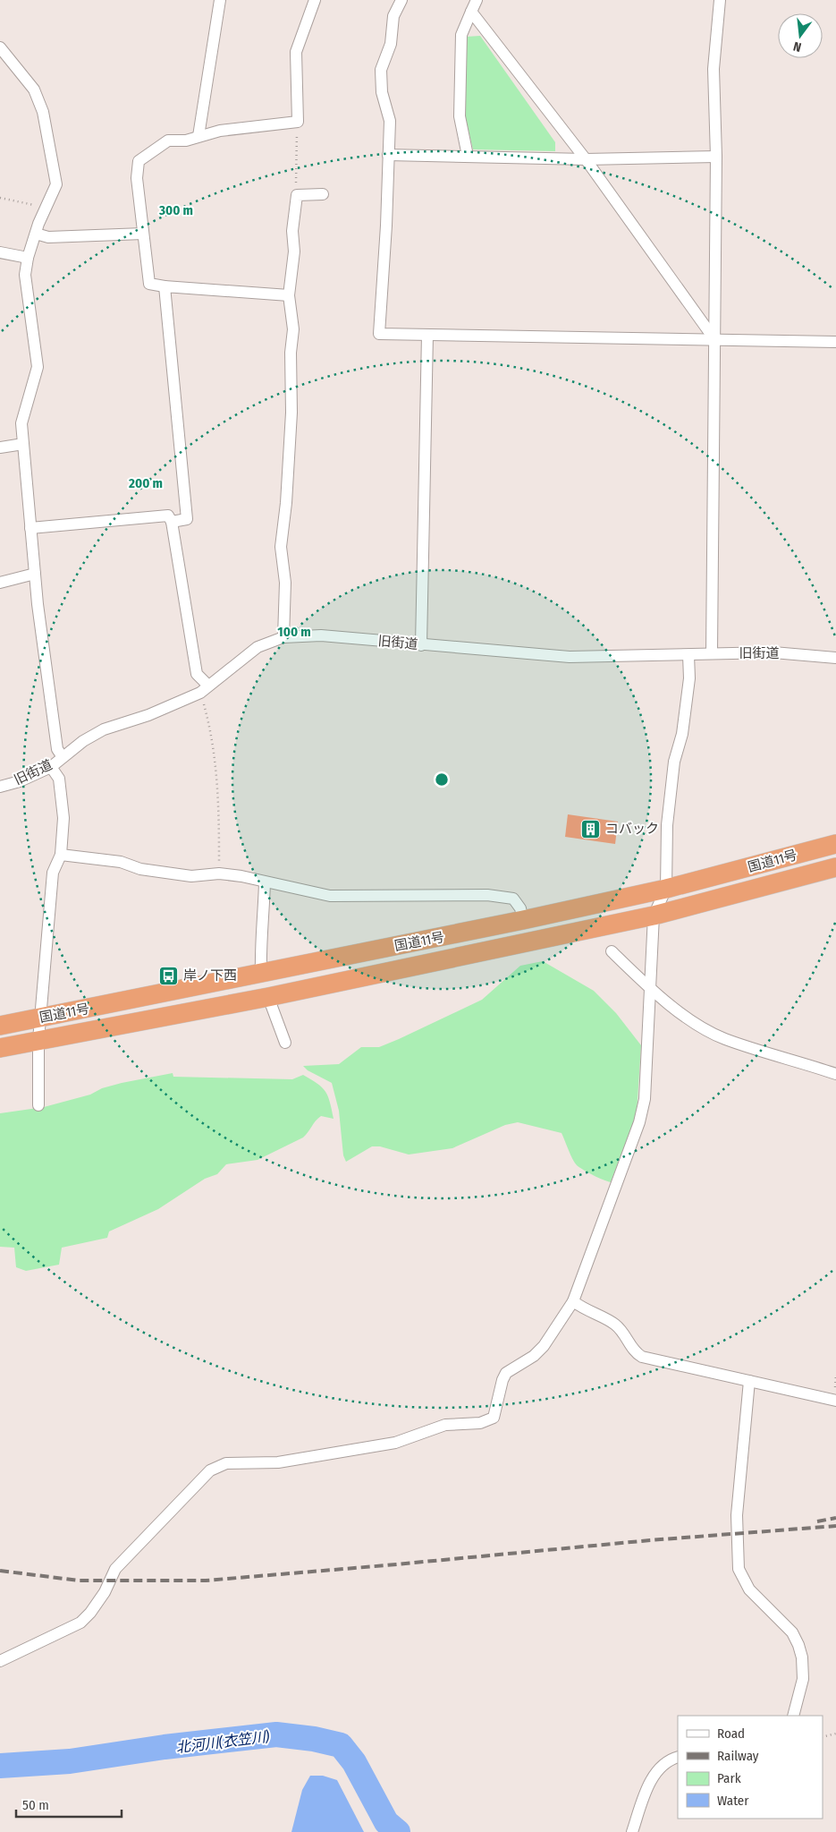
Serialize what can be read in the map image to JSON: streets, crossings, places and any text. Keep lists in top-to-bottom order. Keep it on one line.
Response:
{"streets":{"highway":["国道11号"],"street":["旧街道"]},"water":["北河川(衣笠川)"],"places":{"building":["コバック"],"bus stop":["岸ノ下西"]},"legend":["Road","Railway","Park","Water"],"scale_bar":"50 m","north":"bottom","rings":["300 m","200 m","100 m"]}
